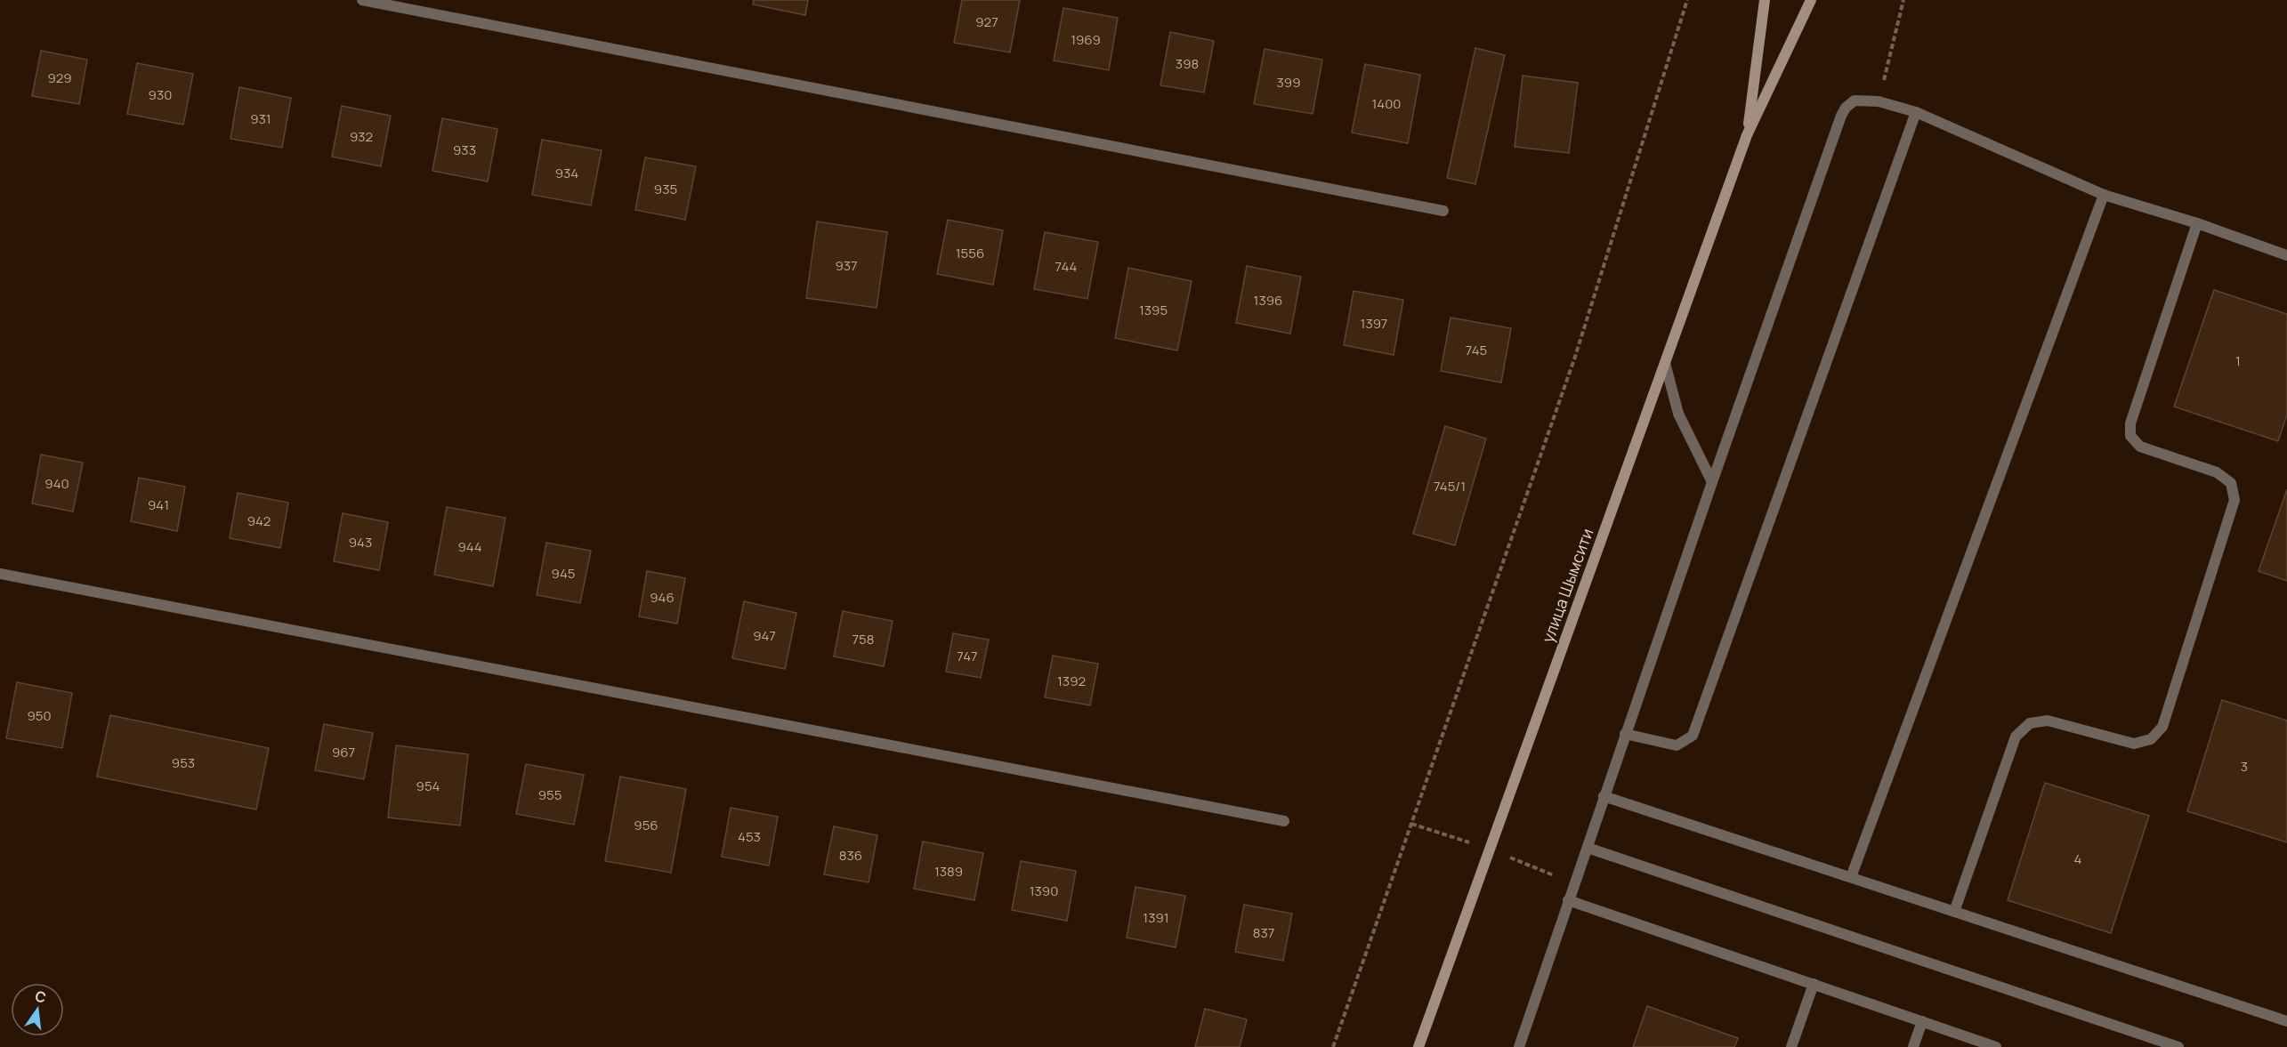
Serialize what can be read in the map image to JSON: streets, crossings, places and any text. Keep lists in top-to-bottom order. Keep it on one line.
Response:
{"streets":{"main road":["улица Шымсити"]},"house_numbers":["927","1969","398","929","399","930","1400","931","932","933","934","935","1556","937","744","1396","1395","1397","745","1","940","745/1","941","942","943","944","945","946","947","758","747","1392","950","967","953","3","954","955","956","453","836","4","1389","1390","1391","837"],"north":"top"}
